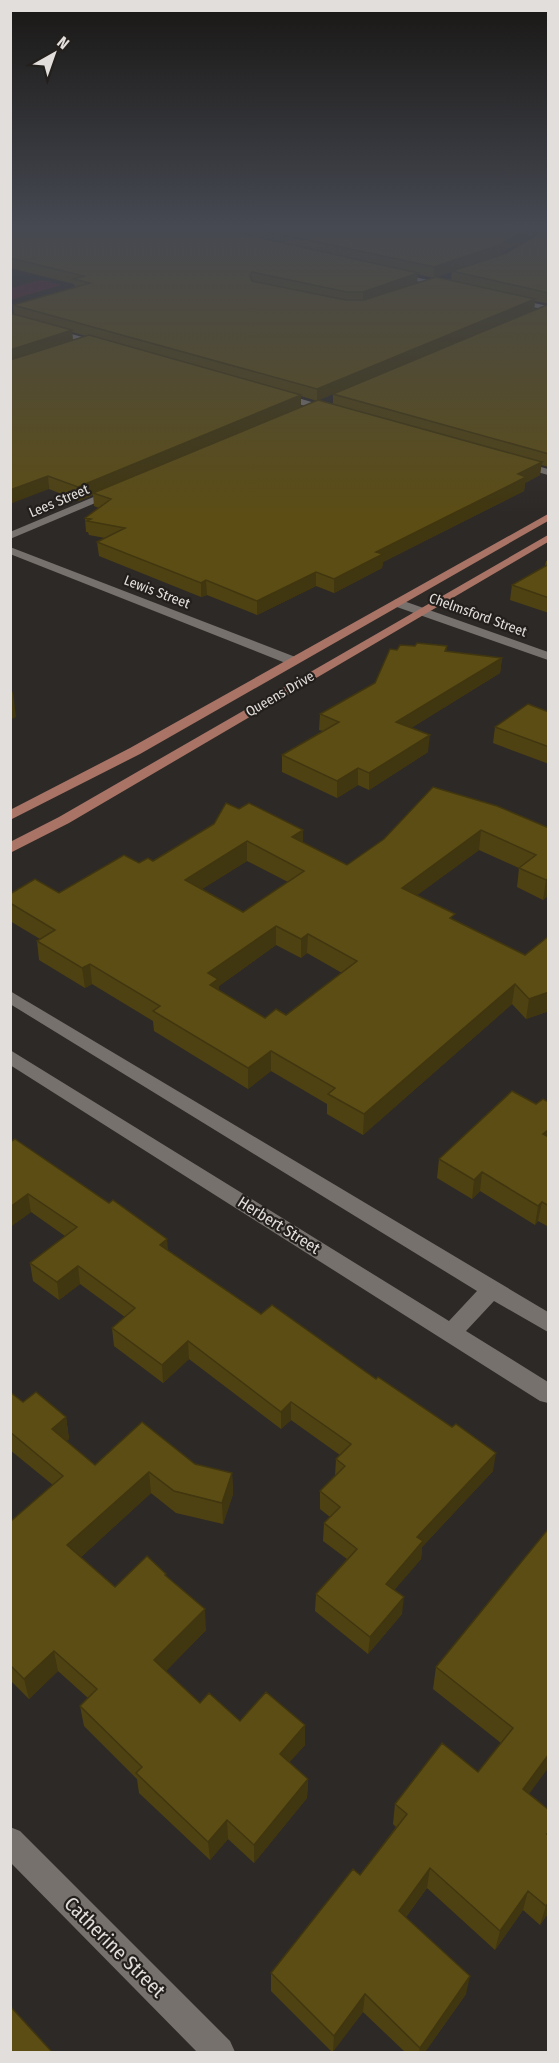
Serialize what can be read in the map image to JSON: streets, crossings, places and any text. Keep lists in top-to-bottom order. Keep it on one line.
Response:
{"streets":{"main road":["Queens Drive"],"street":["Lees Street","Lewis Street","Chelmsford Street","Herbert Street","Catherine Street"]},"crossings":[["Lewis Street","Queens Drive"],["Chelmsford Street","Queens Drive"]],"north":"top right"}
